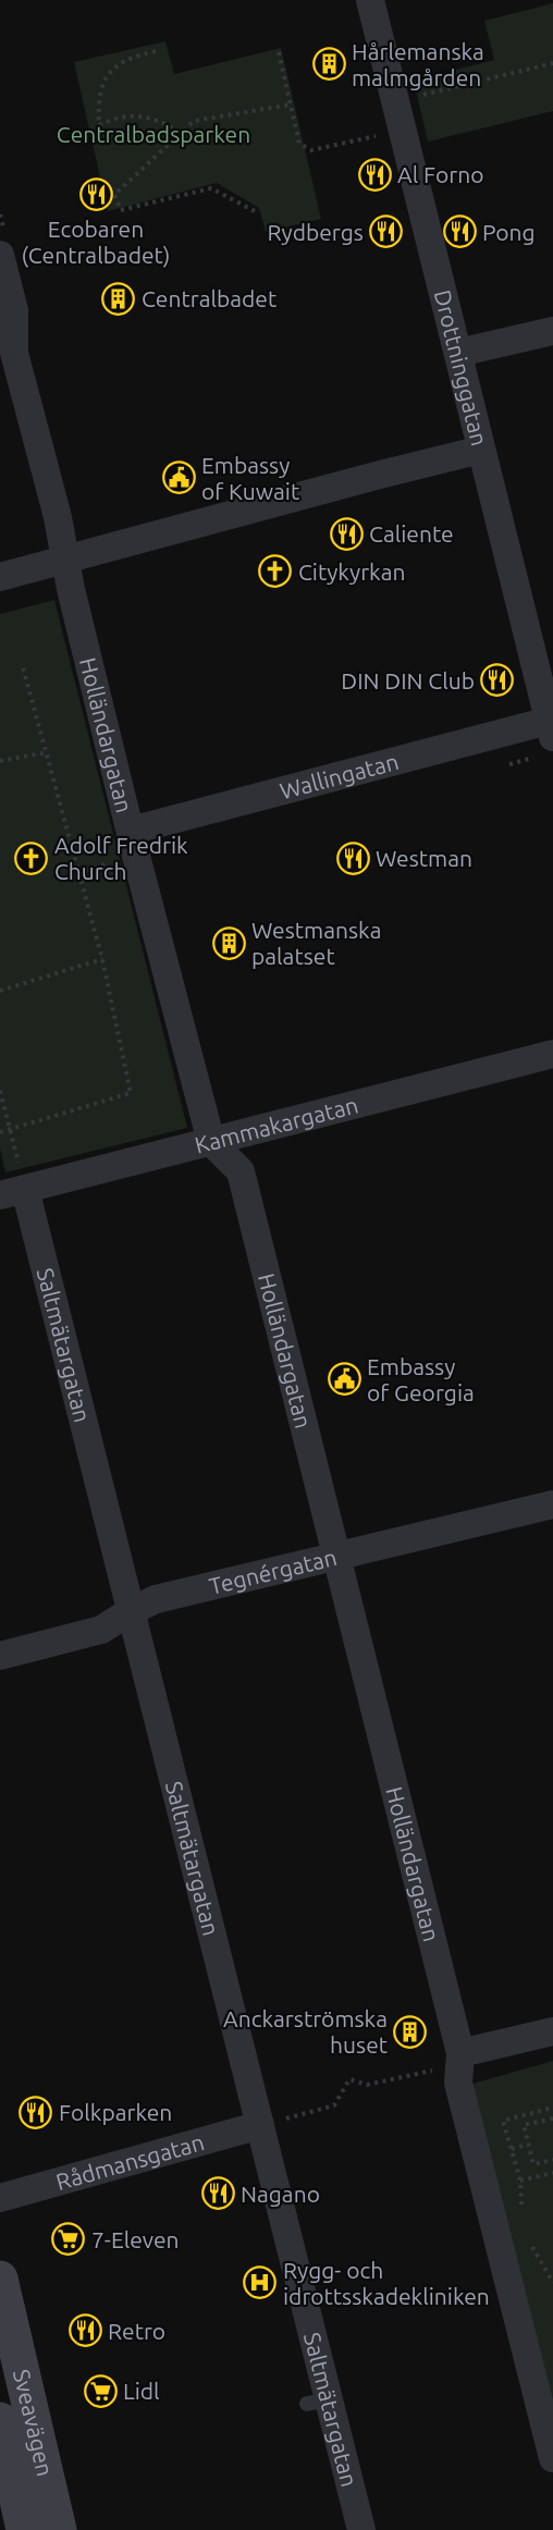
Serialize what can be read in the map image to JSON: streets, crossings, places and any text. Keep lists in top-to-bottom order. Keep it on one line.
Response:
{"streets":{"main road":["Sveavägen"],"street":["Drottninggatan","Holländargatan","Wallingatan","Kammakargatan","Saltmätargatan","Tegnérgatan","Rådmansgatan"]},"crossings":[["Drottninggatan","Wallingatan"],["Holländargatan","Wallingatan"],["Holländargatan","Kammakargatan"],["Holländargatan","Tegnérgatan"],["Kammakargatan","Saltmätargatan"],["Saltmätargatan","Tegnérgatan"],["Saltmätargatan","Rådmansgatan"]],"parks":["Centralbadsparken"],"places":{"building":["Hårlemanska malmgården","Centralbadet","Westmanska palatset","Anckarströmska huset"],"restaurant":["Al Forno","Ecobaren (Centralbadet)","Rydbergs","Pong","Caliente","DIN DIN Club","Westman","Folkparken","Nagano","Retro"],"public building":["Embassy of Kuwait","Embassy of Georgia"],"church":["Citykyrkan","Adolf Fredrik Church"],"supermarket":["7-Eleven","Lidl"],"hospital":["Rygg- och idrottsskadekliniken"]}}
